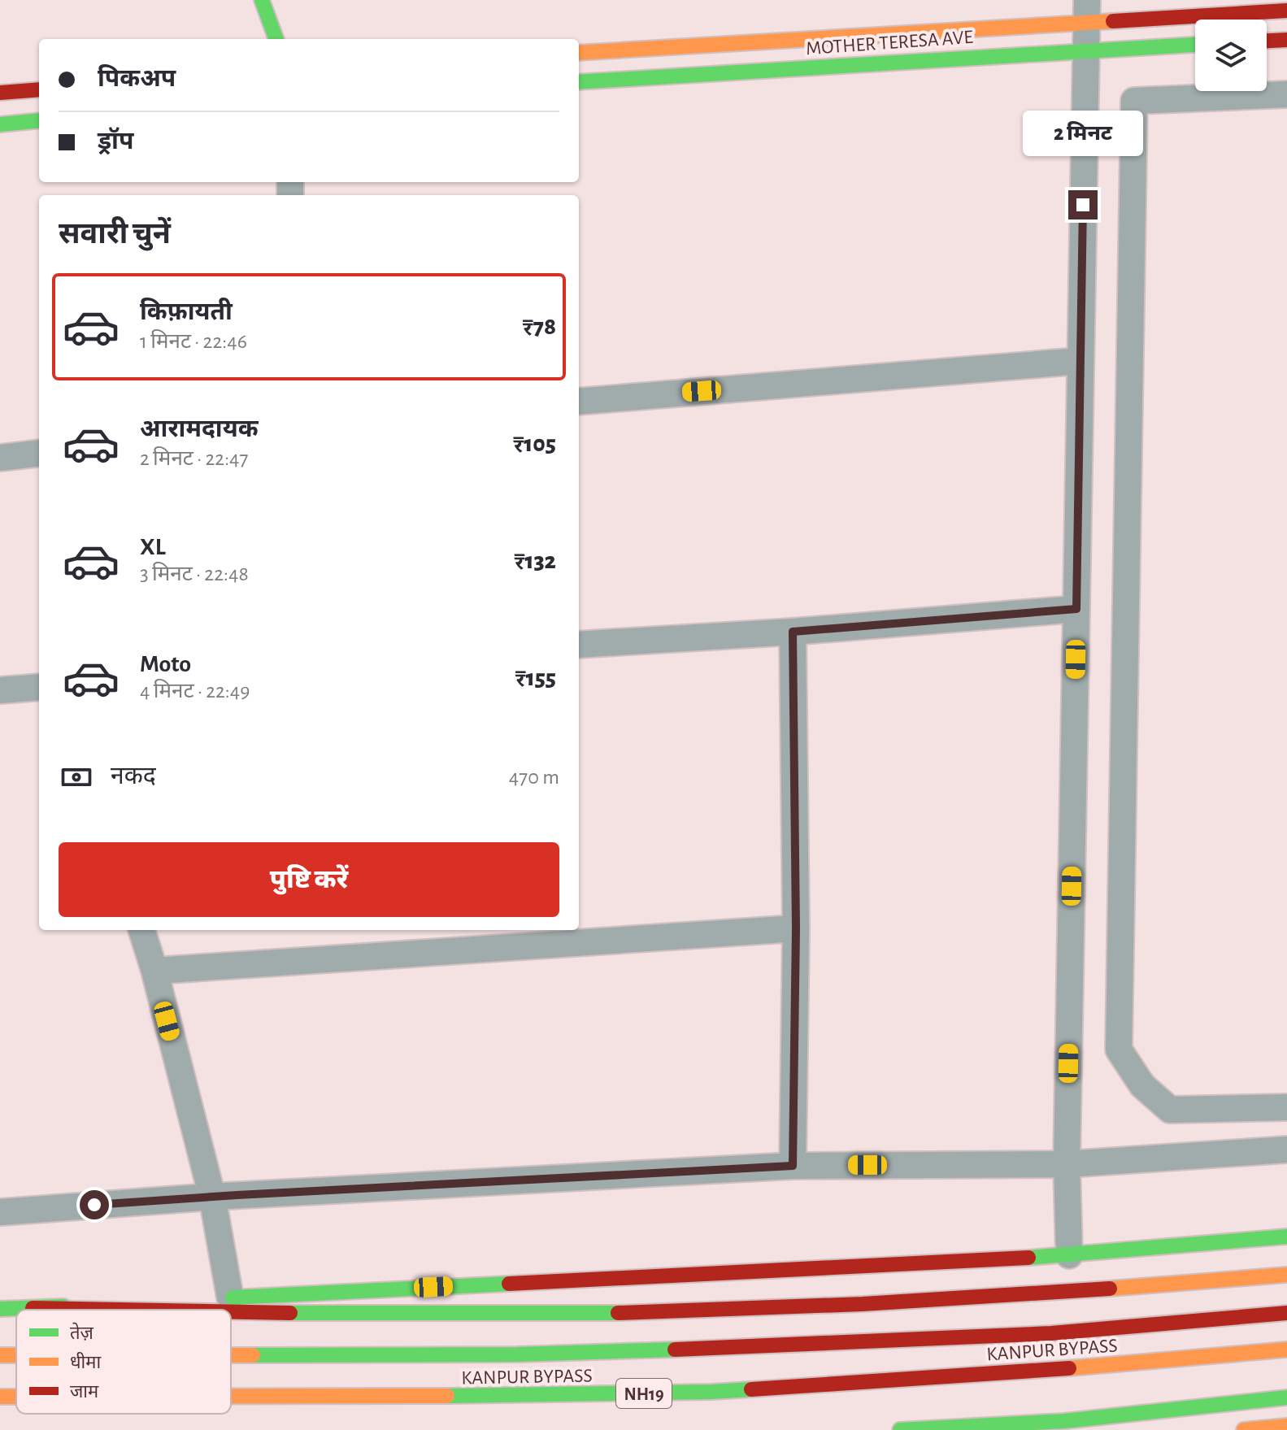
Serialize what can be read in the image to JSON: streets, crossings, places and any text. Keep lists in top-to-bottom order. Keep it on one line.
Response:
{"streets":{"main road":["MOTHER TERESA AVE","KANPUR BYPASS","NH19"]},"legend":["तेज़","धीमा","जाम"],"page":{"banner":["पिकअप","ड्रॉप"],"bubble":"2 मिनट","heading":"सवारी चुनें","list":[{"name":"किफ़ायती","note":"1 मिनट · 22:46","value":"₹78"},{"name":"आरामदायक","note":"2 मिनट · 22:47","value":"₹105"},{"name":"XL","note":"3 मिनट · 22:48","value":"₹132"},{"name":"Moto","note":"4 मिनट · 22:49","value":"₹155"}],"pay":["नकद","470 m"],"buttons":"पुष्टि करें"}}
